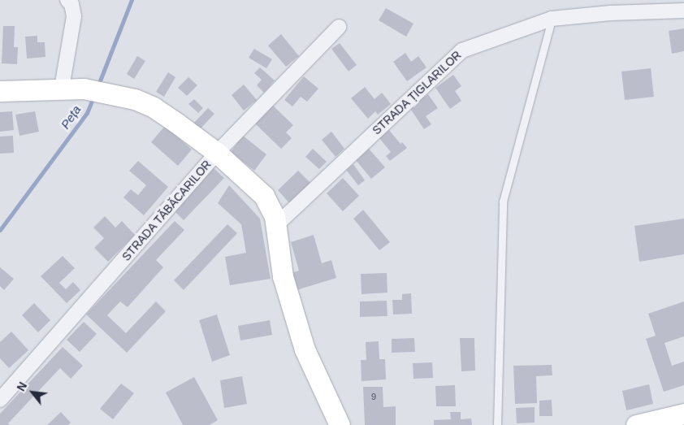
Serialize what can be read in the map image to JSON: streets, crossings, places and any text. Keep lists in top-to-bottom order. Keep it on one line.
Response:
{"streets":{"street":["STRADA ȚIGLARILOR","STRADA TĂBĂCARILOR"]},"water":["Peța"],"house_numbers":["9"],"north":"top left"}
